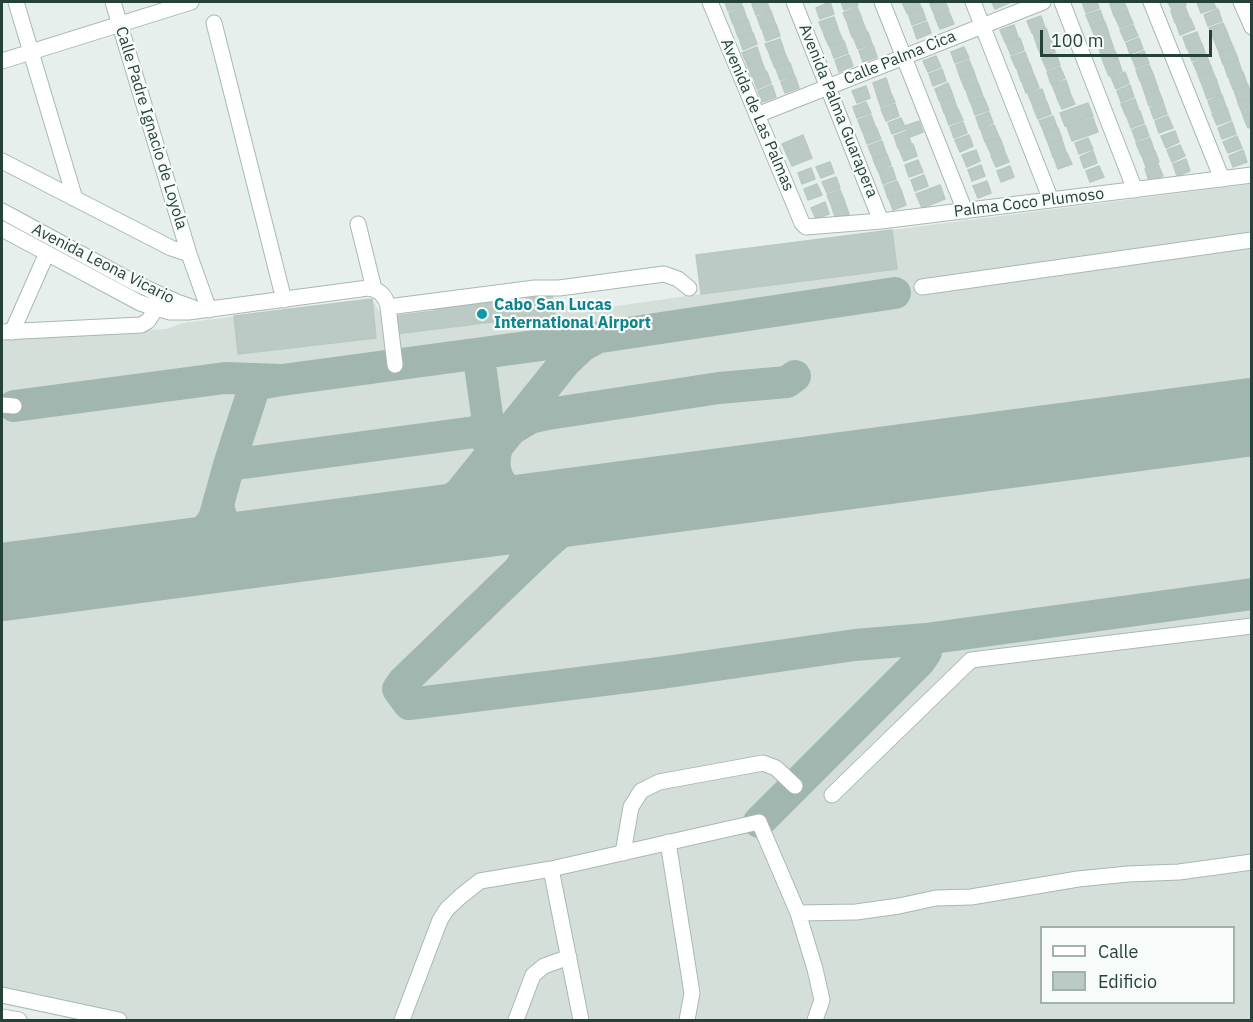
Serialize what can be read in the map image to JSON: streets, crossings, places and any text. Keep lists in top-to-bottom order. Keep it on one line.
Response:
{"streets":{"street":["Calle Palma Cica","Avenida Palma Guarapera","Avenida de Las Palmas","Calle Padre Ignacio de Loyola","Palma Coco Plumoso","Avenida Leona Vicario"]},"crossings":[["Calle Palma Cica","Avenida Palma Guarapera"],["Calle Palma Cica","Avenida de Las Palmas"],["Avenida Palma Guarapera","Palma Coco Plumoso"],["Avenida de Las Palmas","Palma Coco Plumoso"],["Calle Padre Ignacio de Loyola","Avenida Leona Vicario"]],"places":["Cabo San Lucas International Airport"],"legend":["Calle","Edificio"],"scale_bar":"100 m"}
